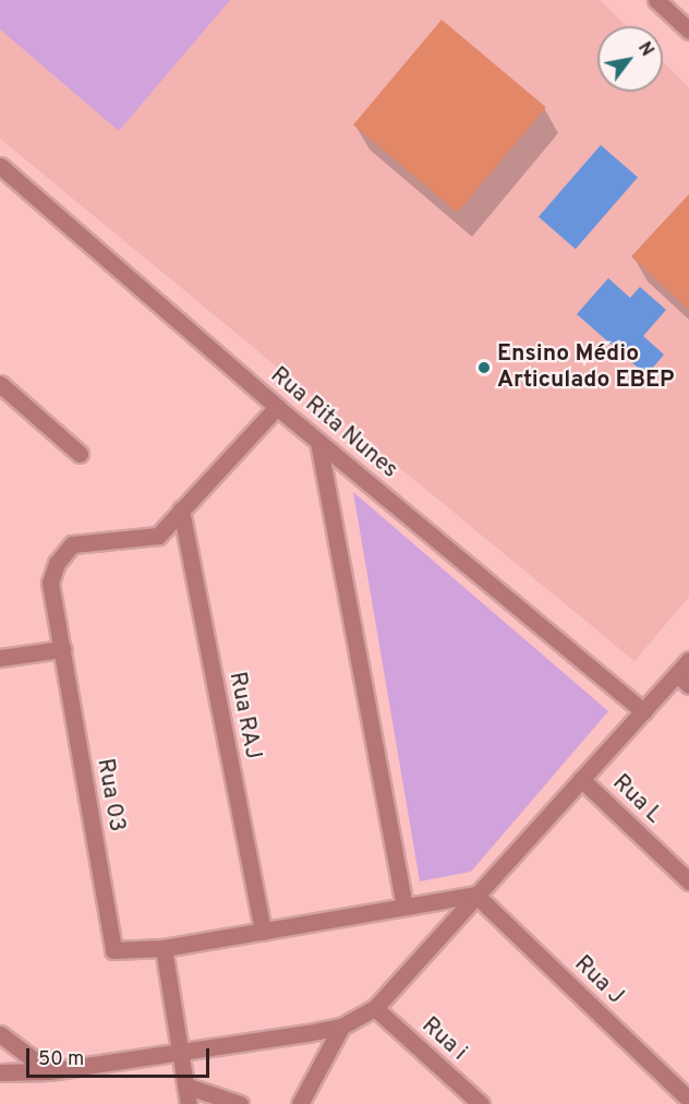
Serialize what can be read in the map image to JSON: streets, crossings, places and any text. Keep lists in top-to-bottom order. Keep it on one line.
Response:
{"streets":{"street":["Rua Rita Nunes","Rua RAJ","Rua 03","Rua L","Rua J","Rua i"]},"crossings":[["Rua RAJ","Rua 03"]],"places":["Ensino Médio Articulado EBEP"],"scale_bar":"50 m","north":"top right"}
